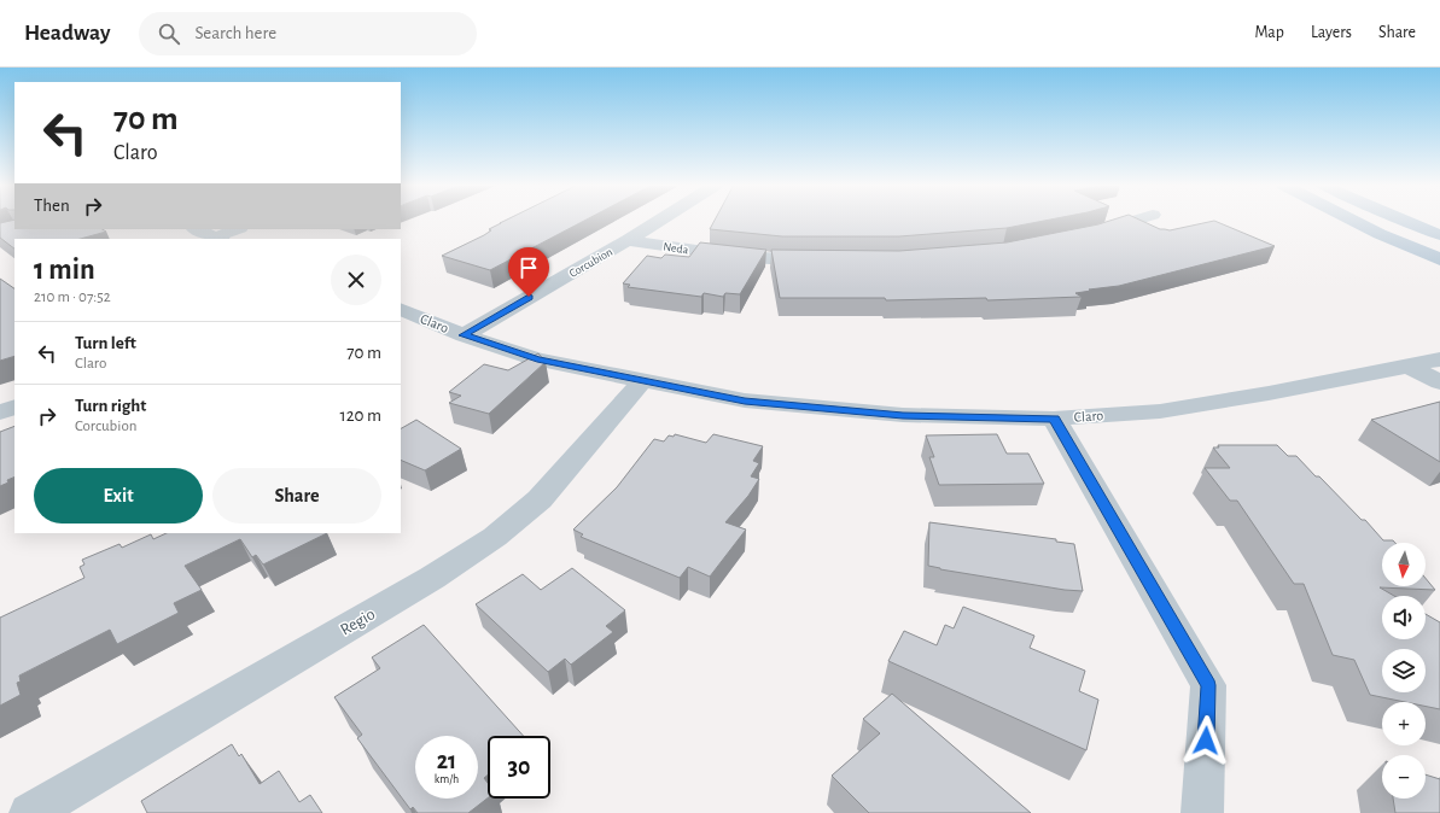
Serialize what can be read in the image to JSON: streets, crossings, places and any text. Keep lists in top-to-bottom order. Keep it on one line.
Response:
{"streets":{"street":["Neda","Corcubion","Claro","Regio"]},"crossings":[["Neda","Corcubion"],["Corcubion","Claro"],["Claro","Regio"]],"north":"bottom","page":{"header":"Headway","search":"Search here","nav":["Map","Layers","Share"],"turn":["70 m","Claro"],"then":"Then","heading":["1 min","210 m · 07:52"],"list":[{"name":"Turn left","note":"Claro","value":"70 m"},{"name":"Turn right","note":"Corcubion","value":"120 m"}],"buttons":["Exit","Share"],"map_buttons":["+","−"],"speed":"21 km/h","limit":"30"}}
